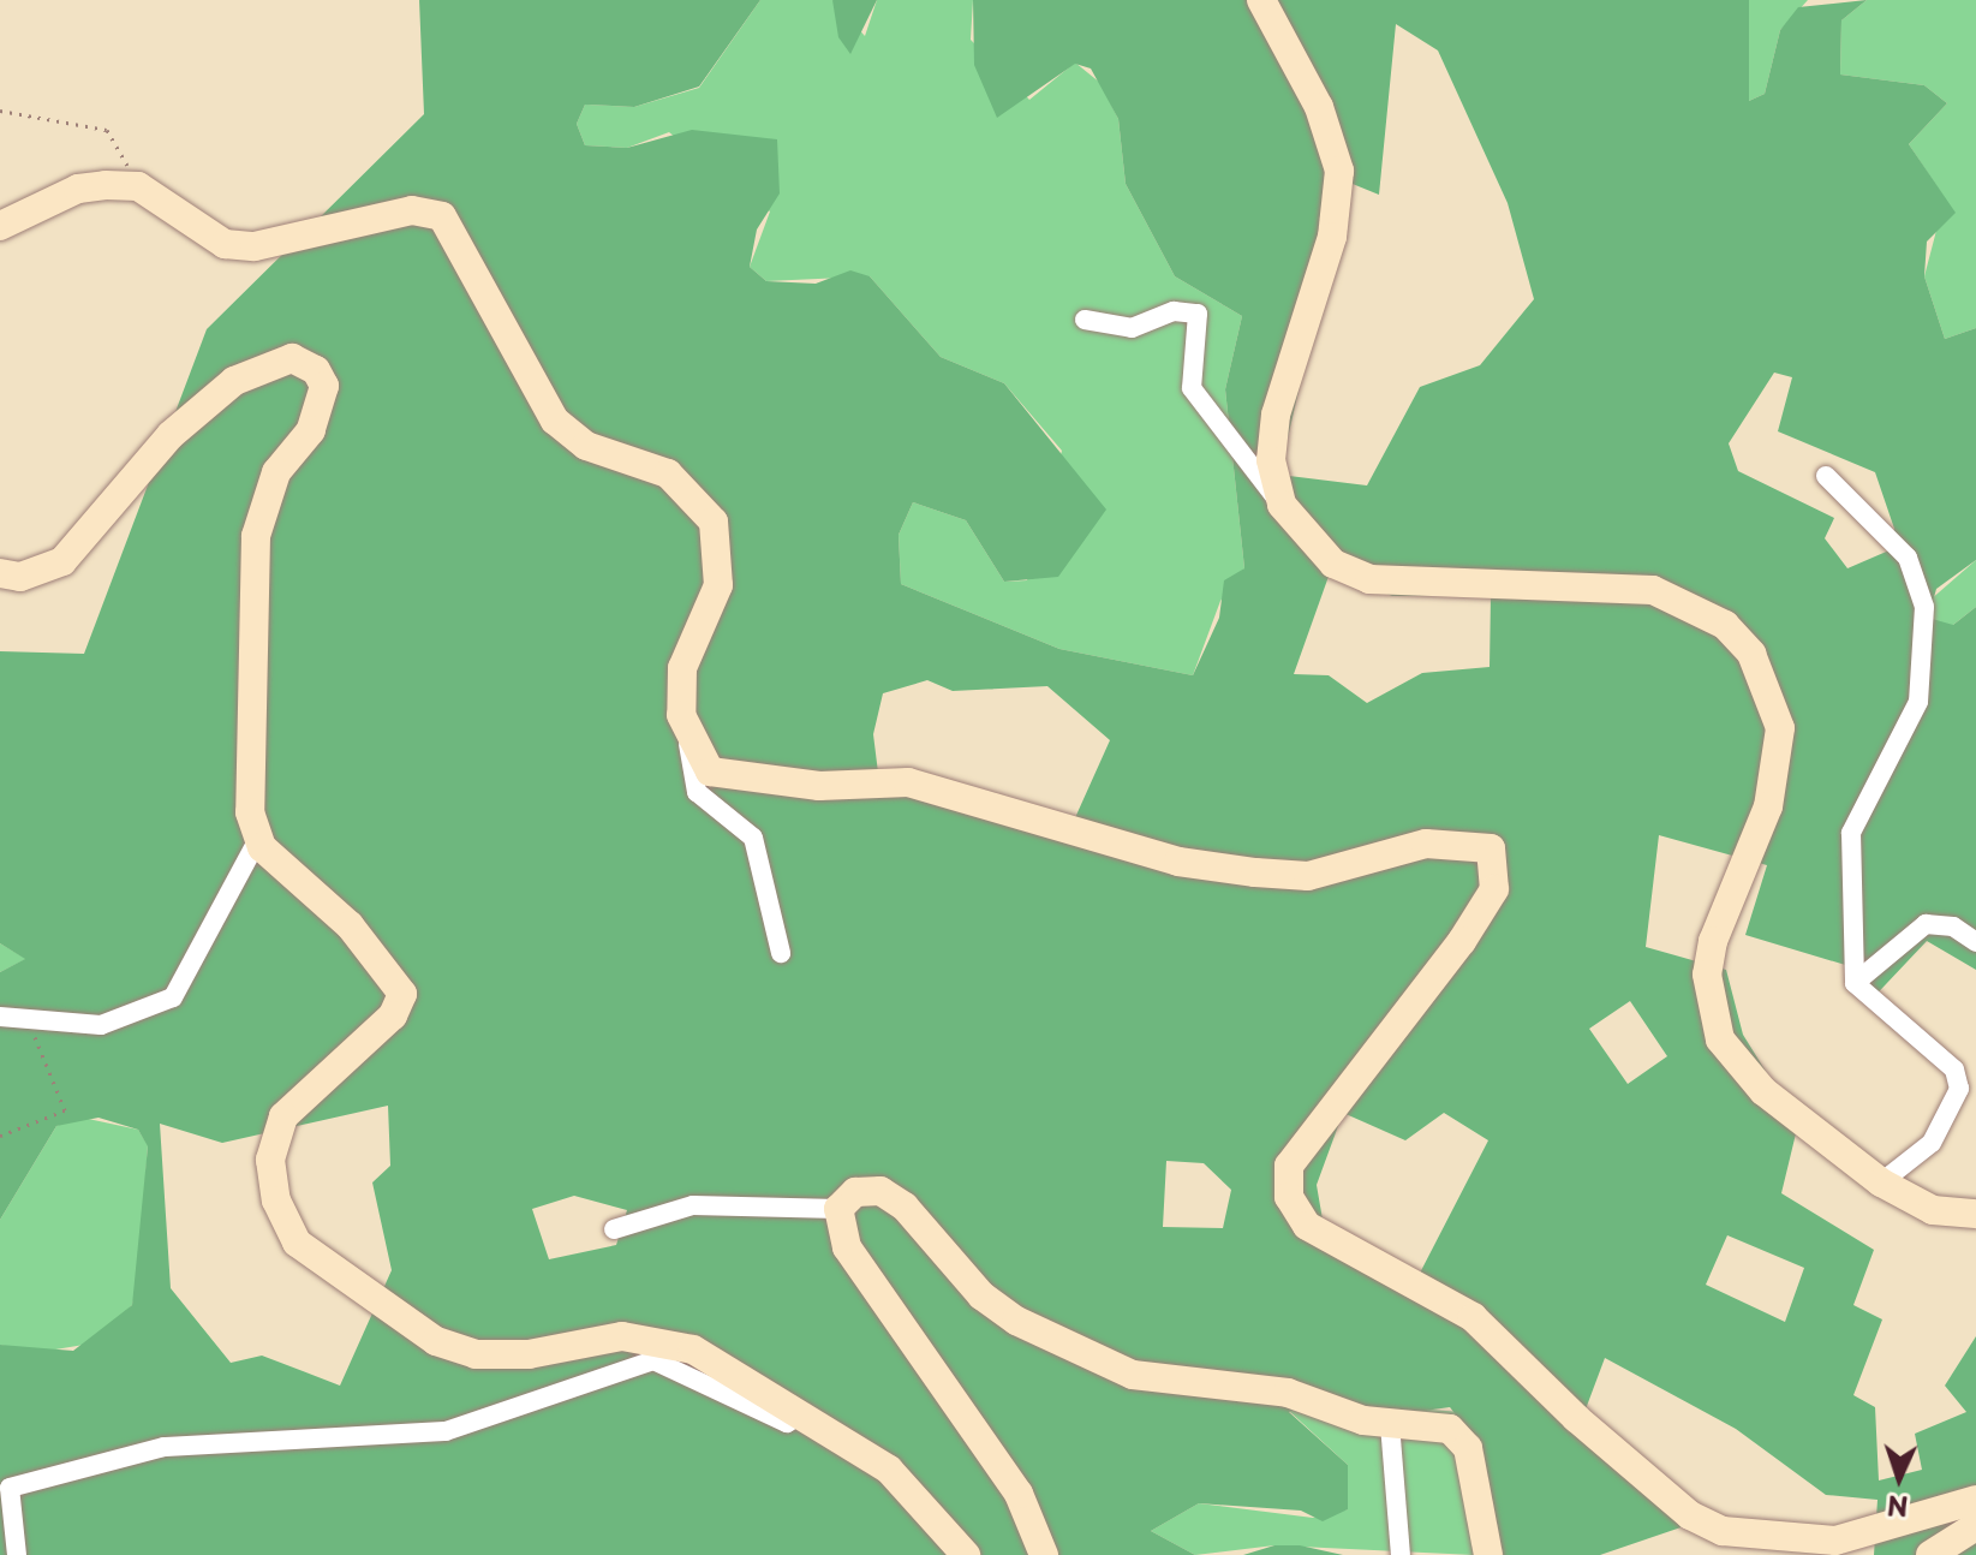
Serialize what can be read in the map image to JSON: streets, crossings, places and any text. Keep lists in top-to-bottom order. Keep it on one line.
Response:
{"north":"bottom"}
